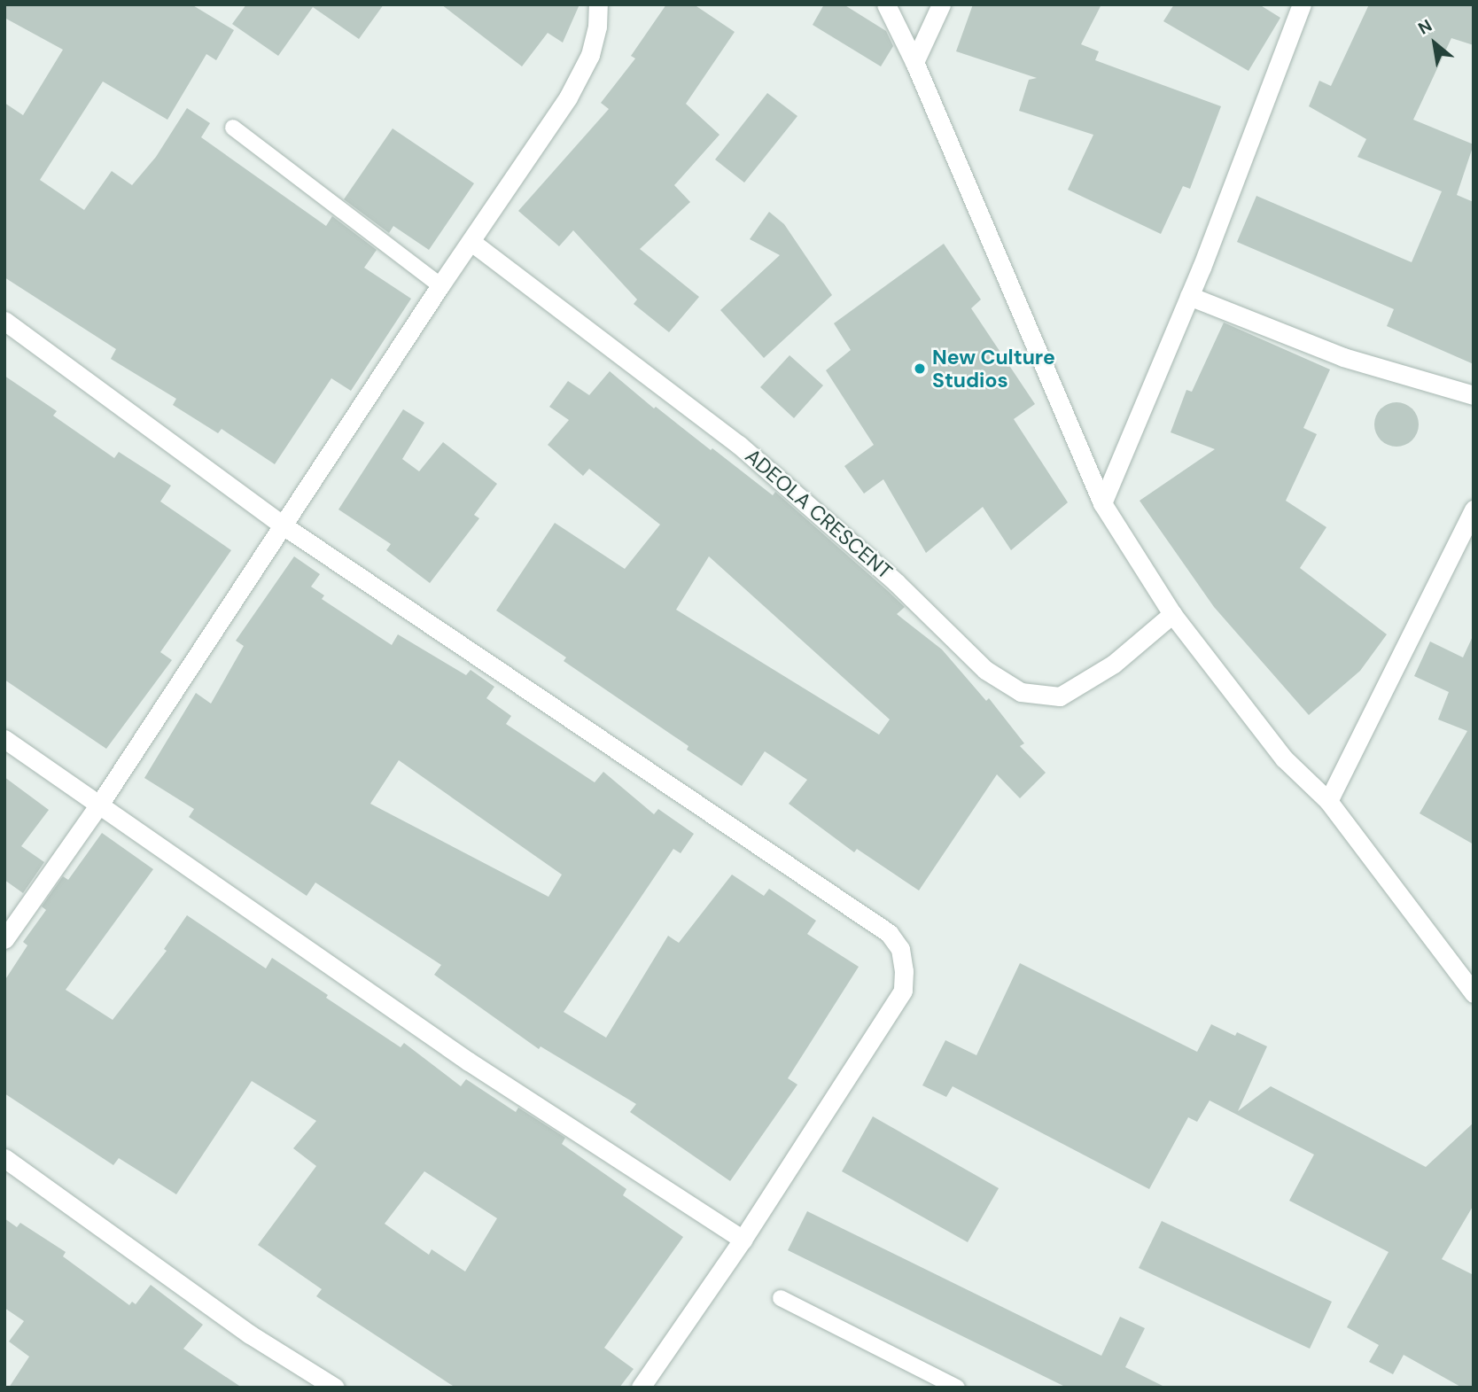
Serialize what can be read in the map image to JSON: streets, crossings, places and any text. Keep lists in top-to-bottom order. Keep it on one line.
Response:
{"streets":{"street":["ADEOLA CRESCENT"]},"places":["New Culture Studios"],"north":"top left"}
